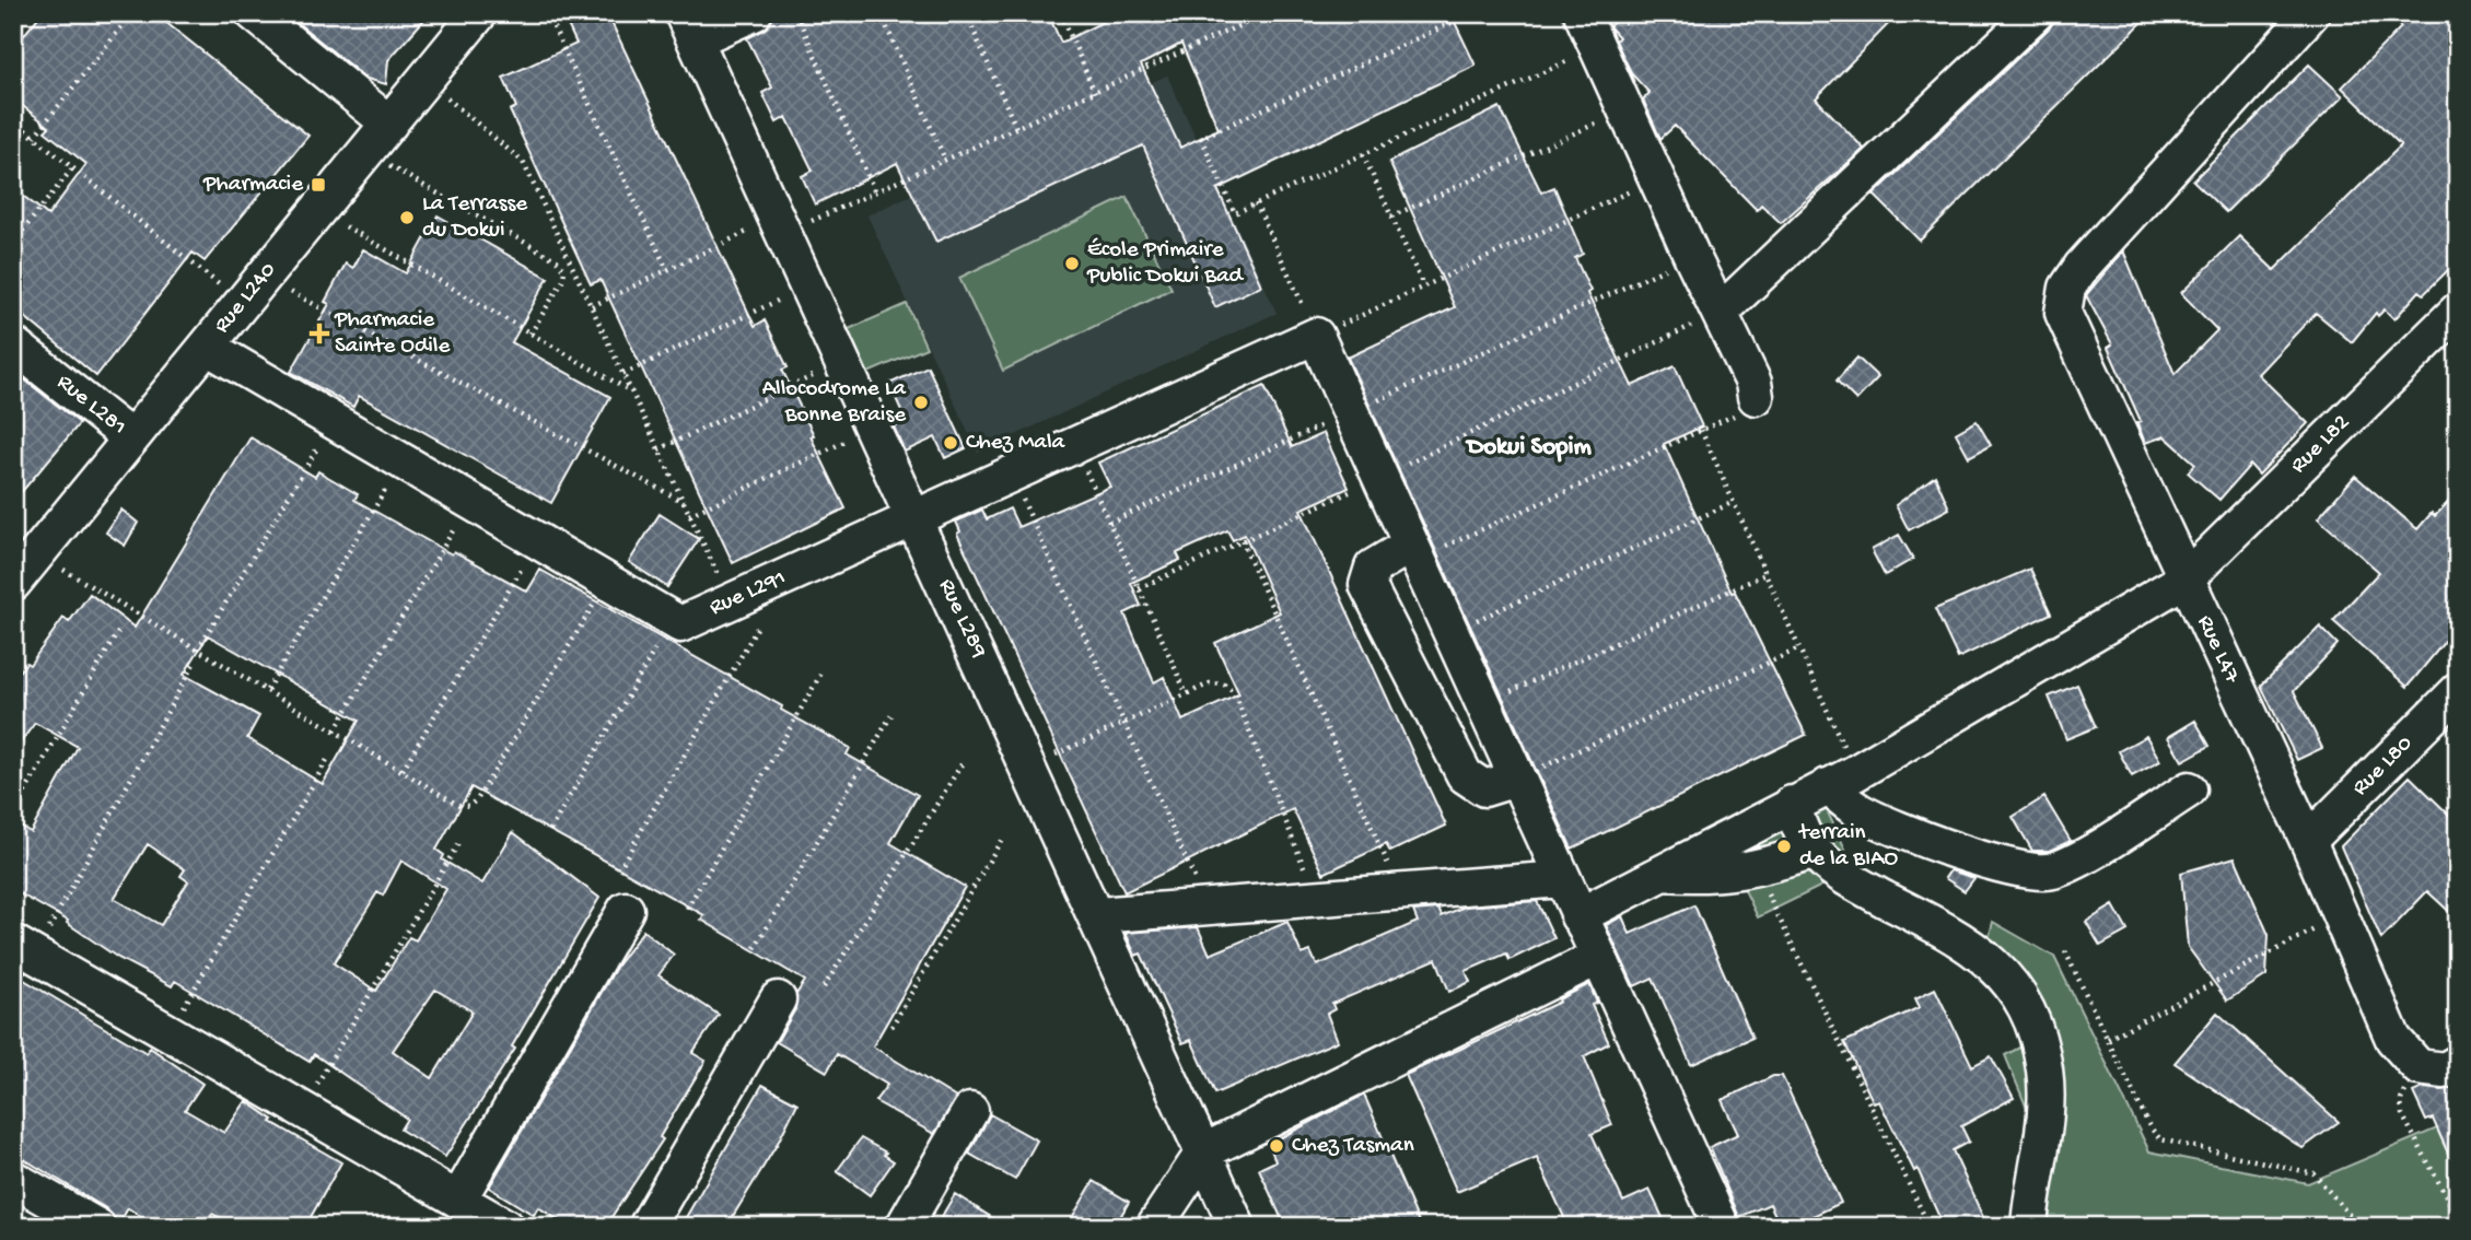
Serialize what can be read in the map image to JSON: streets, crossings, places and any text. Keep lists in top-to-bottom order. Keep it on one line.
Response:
{"streets":{"street":["Rue L240","Rue L281","Rue L82","Rue L291","Rue L289","Rue L47","Rue L80"]},"crossings":[["Rue L240","Rue L281"],["Rue L82","Rue L47"],["Rue L291","Rue L289"],["Rue L47","Rue L80"]],"districts":["Dokui Sopim"],"places":{"transit":["Pharmacie"],"other":["La Terrasse du Dokui","École Primaire Public Dokui Bad","Allocodrome La Bonne Braise","Chez Mala","terrain de la BIAO","Chez Tasman"],"health":["Pharmacie Sainte Odile"]}}
